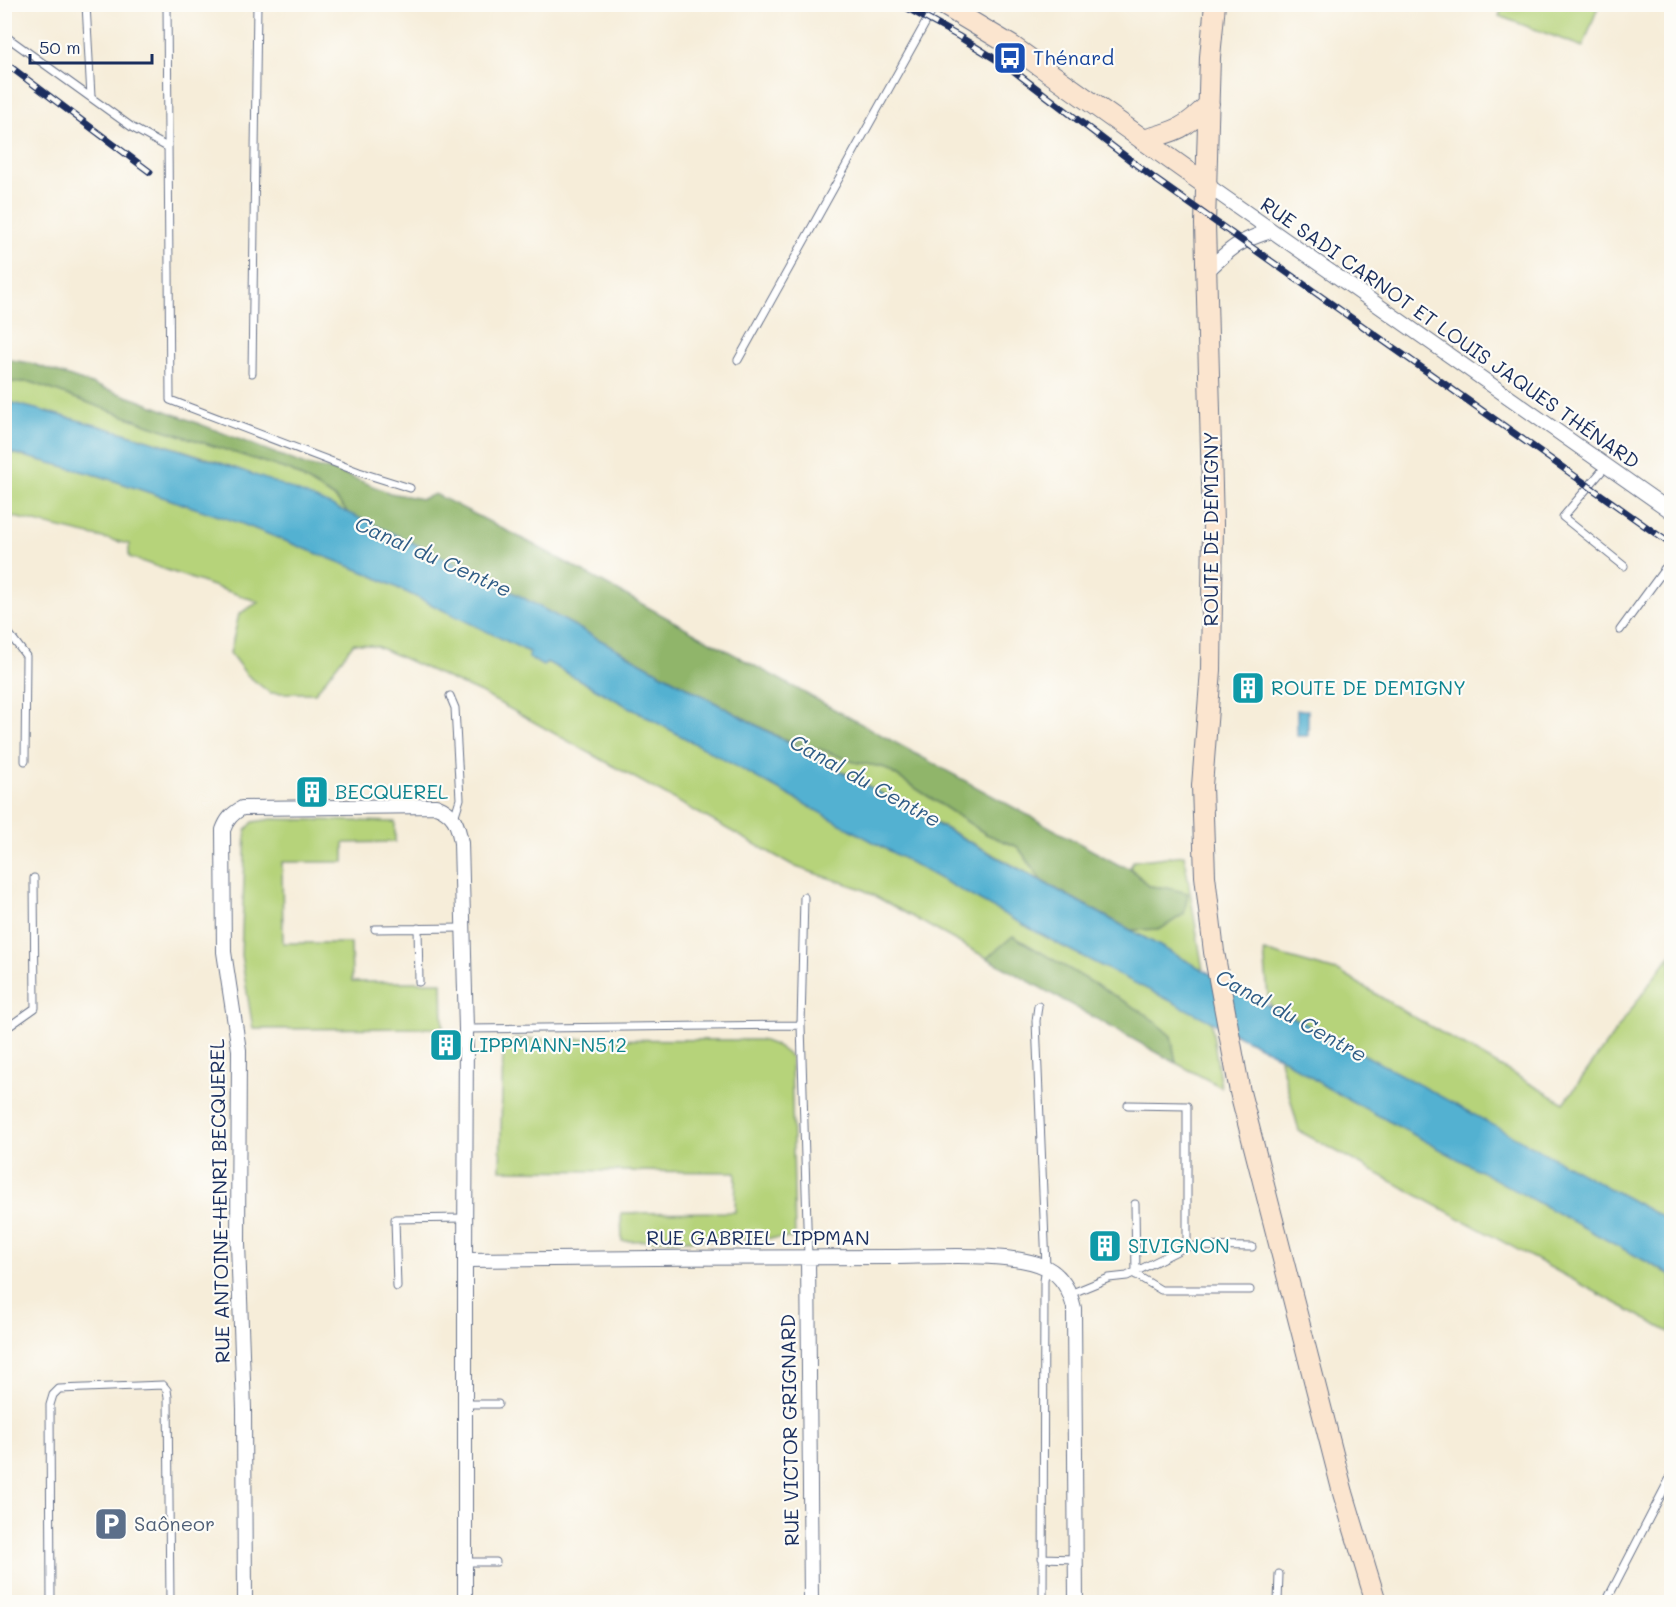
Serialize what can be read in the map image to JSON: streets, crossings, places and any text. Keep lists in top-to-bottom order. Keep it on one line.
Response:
{"streets":{"main road":["ROUTE DE DEMIGNY"],"street":["RUE SADI CARNOT ET LOUIS JAQUES THÉNARD","RUE ANTOINE-HENRI BECQUEREL","RUE GABRIEL LIPPMAN","RUE VICTOR GRIGNARD"]},"crossings":[["RUE SADI CARNOT ET LOUIS JAQUES THÉNARD","ROUTE DE DEMIGNY"],["RUE GABRIEL LIPPMAN","RUE VICTOR GRIGNARD"]],"water":["Canal du Centre"],"places":{"bus stop":["Thénard"],"building":["ROUTE DE DEMIGNY","BECQUEREL","LIPPMANN-N512","SIVIGNON"],"parking":["Saôneor"]},"scale_bar":"50 m"}
